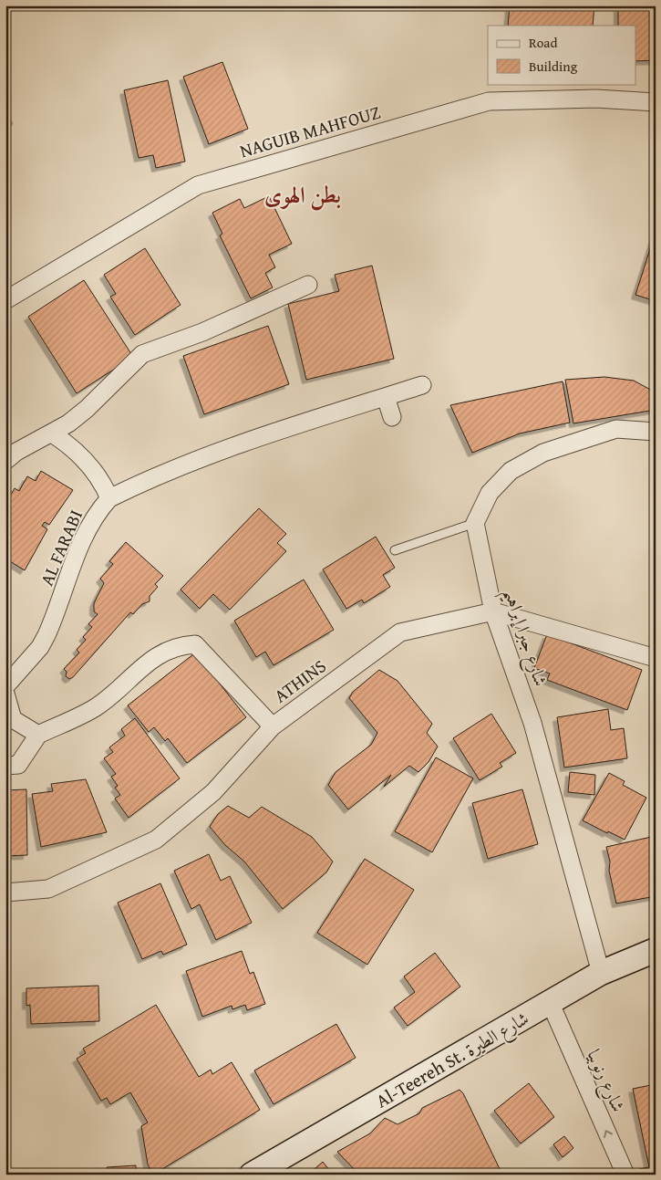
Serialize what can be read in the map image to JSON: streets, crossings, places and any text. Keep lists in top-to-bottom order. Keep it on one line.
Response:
{"streets":{"main road":["Al-Teereh St. شارع الطيرة"],"street":["NAGUIB MAHFOUZ","AL FARABI","شارع جبرا إبراهيم","ATHINS","شارع رنوبيا"]},"crossings":[["شارع جبرا إبراهيم","ATHINS"],["شارع جبرا إبراهيم","Al-Teereh St. شارع الطيرة"],["Al-Teereh St. شارع الطيرة","شارع رنوبيا"]],"one_way":["شارع رنوبيا"],"districts":["بطن الهوى"],"legend":["Road","Building"]}
